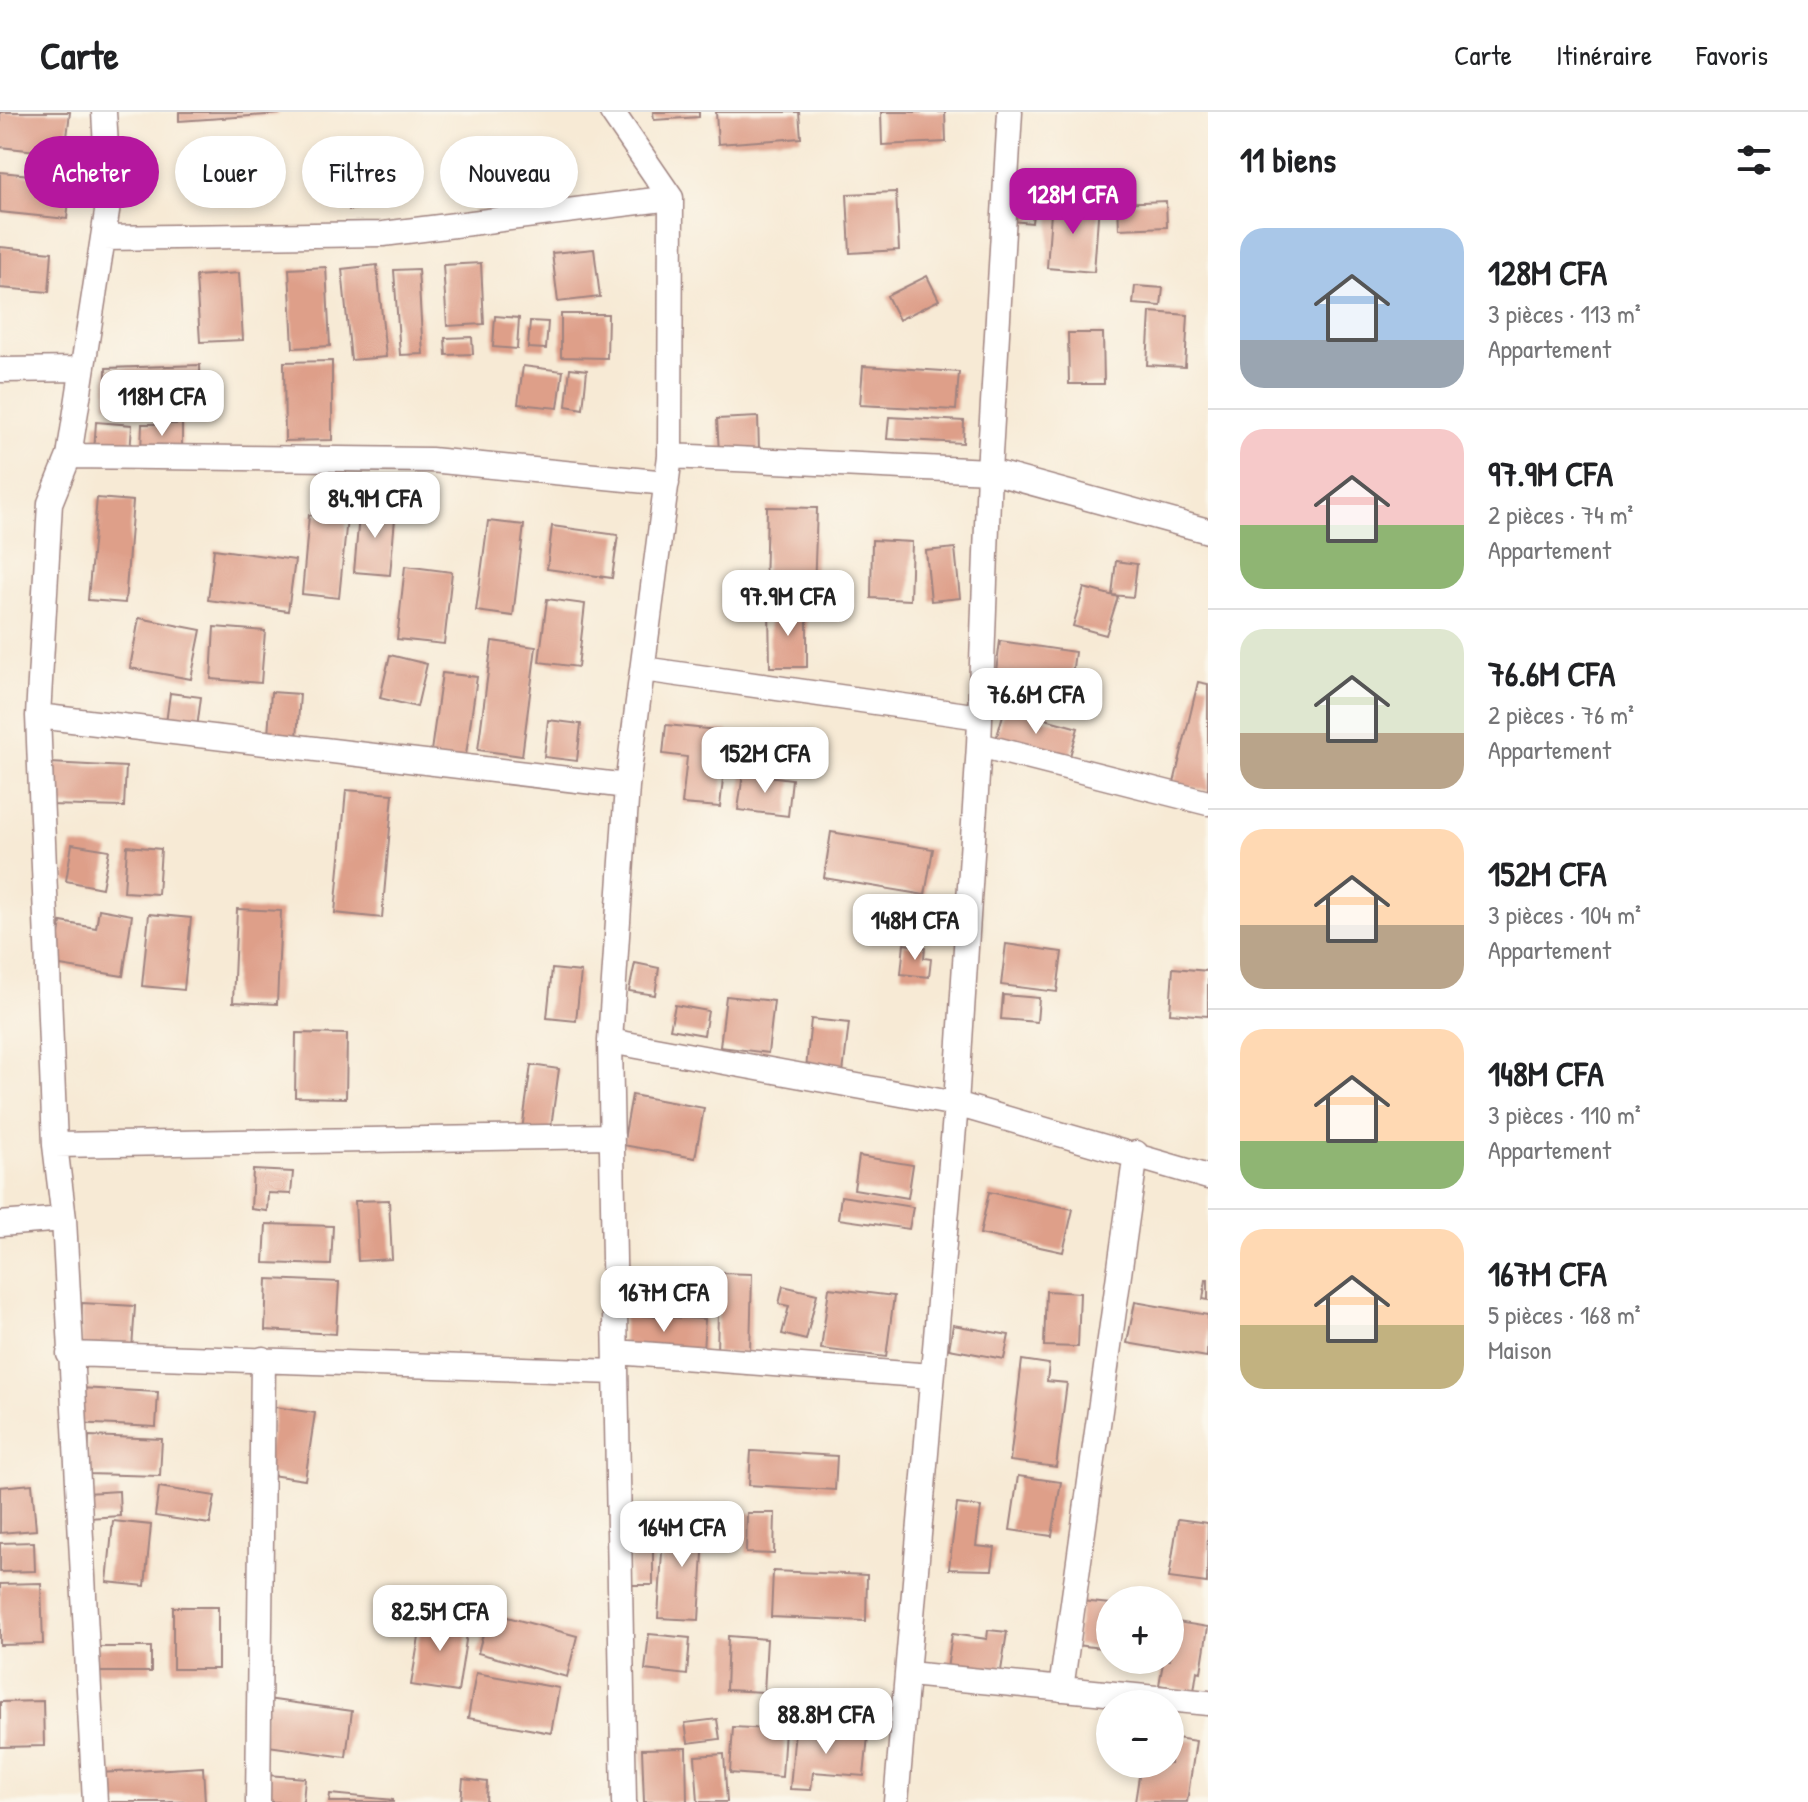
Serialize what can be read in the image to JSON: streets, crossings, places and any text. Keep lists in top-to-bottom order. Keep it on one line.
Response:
{"page":{"header":"Carte","nav":["Carte","Itinéraire","Favoris"],"heading":"11 biens","chip":["Acheter","Louer","Filtres","Nouveau"],"price":["128M CFA","118M CFA","84.9M CFA","97.9M CFA","76.6M CFA","152M CFA","148M CFA","167M CFA","164M CFA","82.5M CFA","88.8M CFA"],"list":[{"name":"128M CFA","note":"3 pièces · 113 m² · Appartement"},{"name":"97.9M CFA","note":"2 pièces · 74 m² · Appartement"},{"name":"76.6M CFA","note":"2 pièces · 76 m² · Appartement"},{"name":"152M CFA","note":"3 pièces · 104 m² · Appartement"},{"name":"148M CFA","note":"3 pièces · 110 m² · Appartement"},{"name":"167M CFA","note":"5 pièces · 168 m² · Maison"}],"map_buttons":["+","−"]}}
